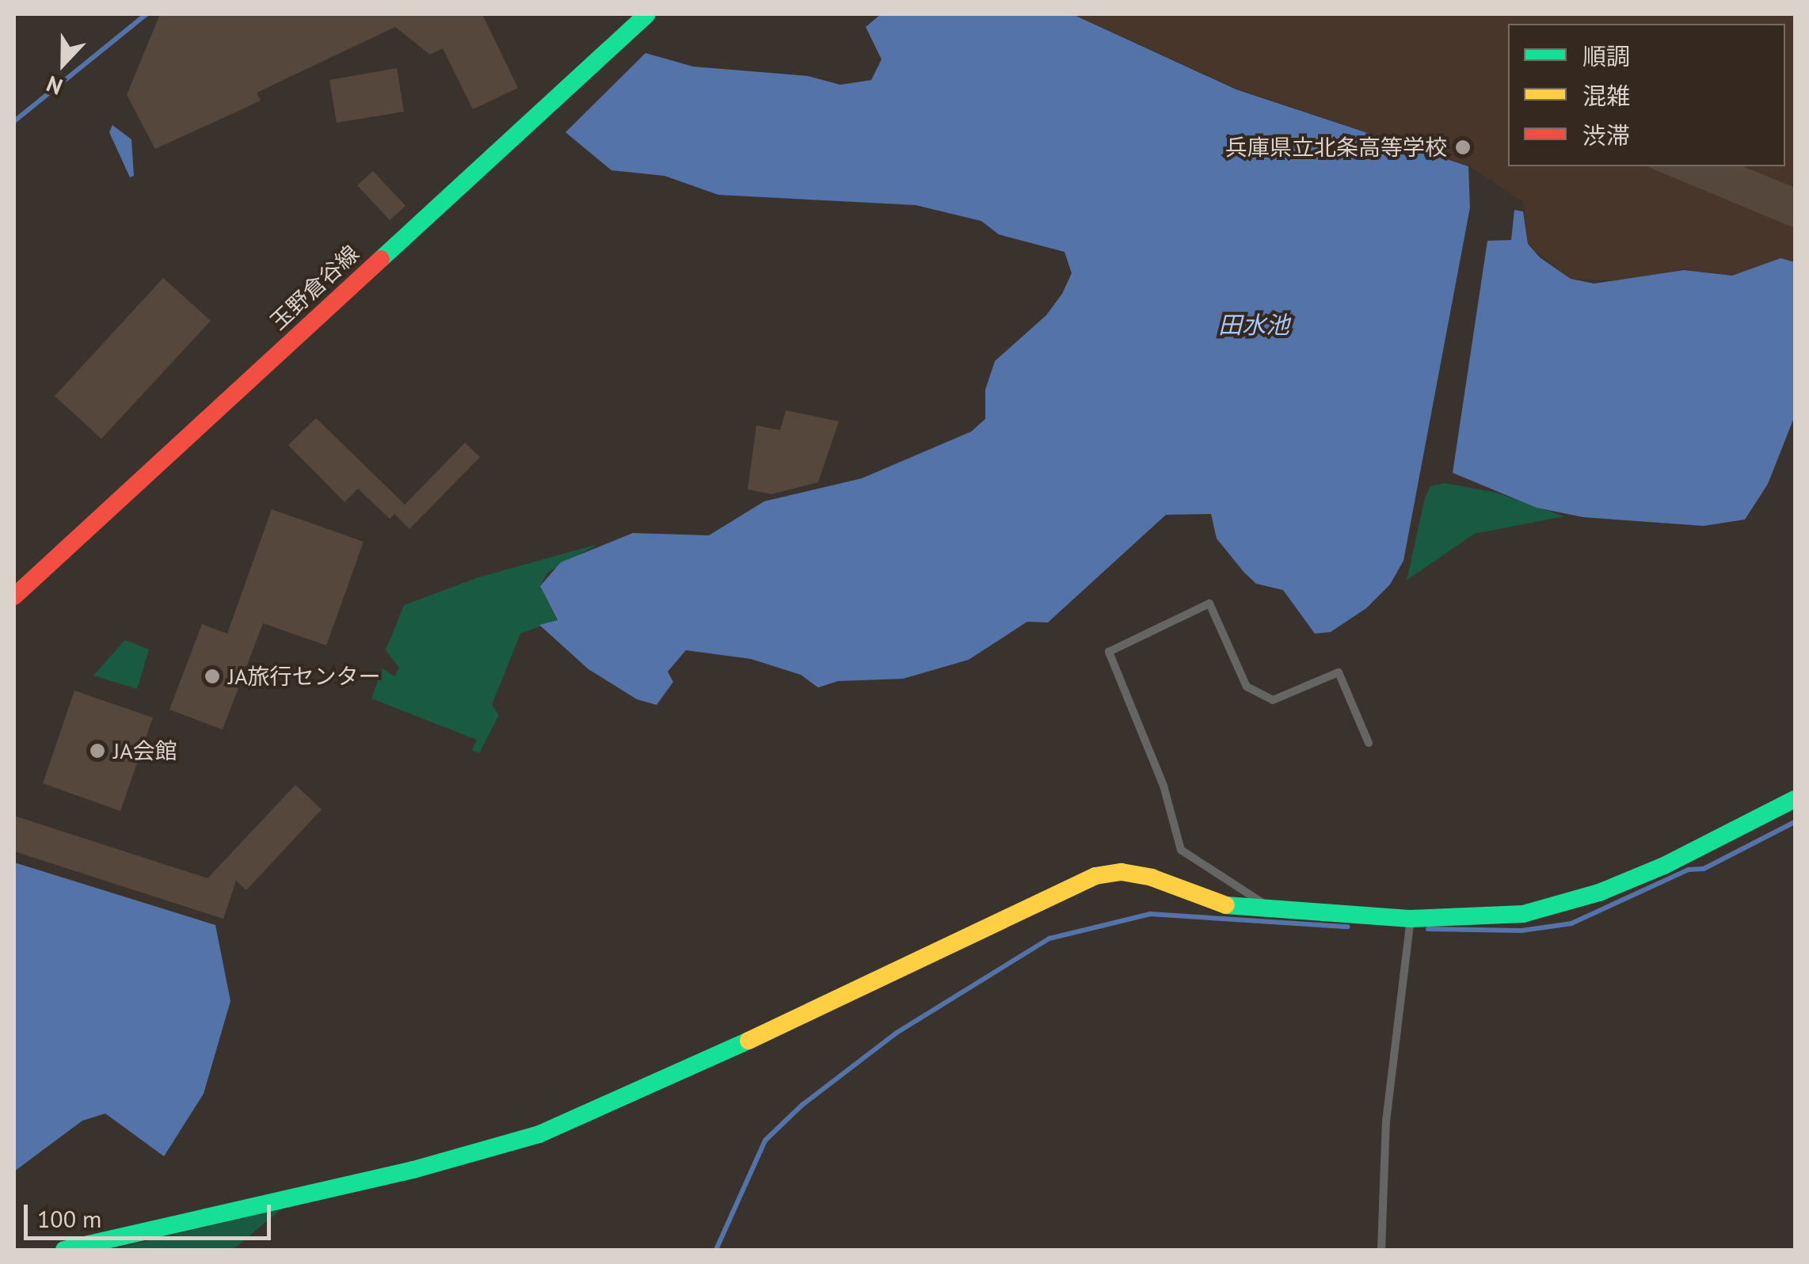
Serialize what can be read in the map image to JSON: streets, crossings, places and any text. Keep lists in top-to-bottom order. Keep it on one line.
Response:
{"streets":{"street":["玉野倉谷線"]},"water":["田水池"],"places":["兵庫県立北条高等学校","JA旅行センター","JA会館"],"legend":["順調","混雑","渋滞"],"scale_bar":"100 m","north":"bottom"}
